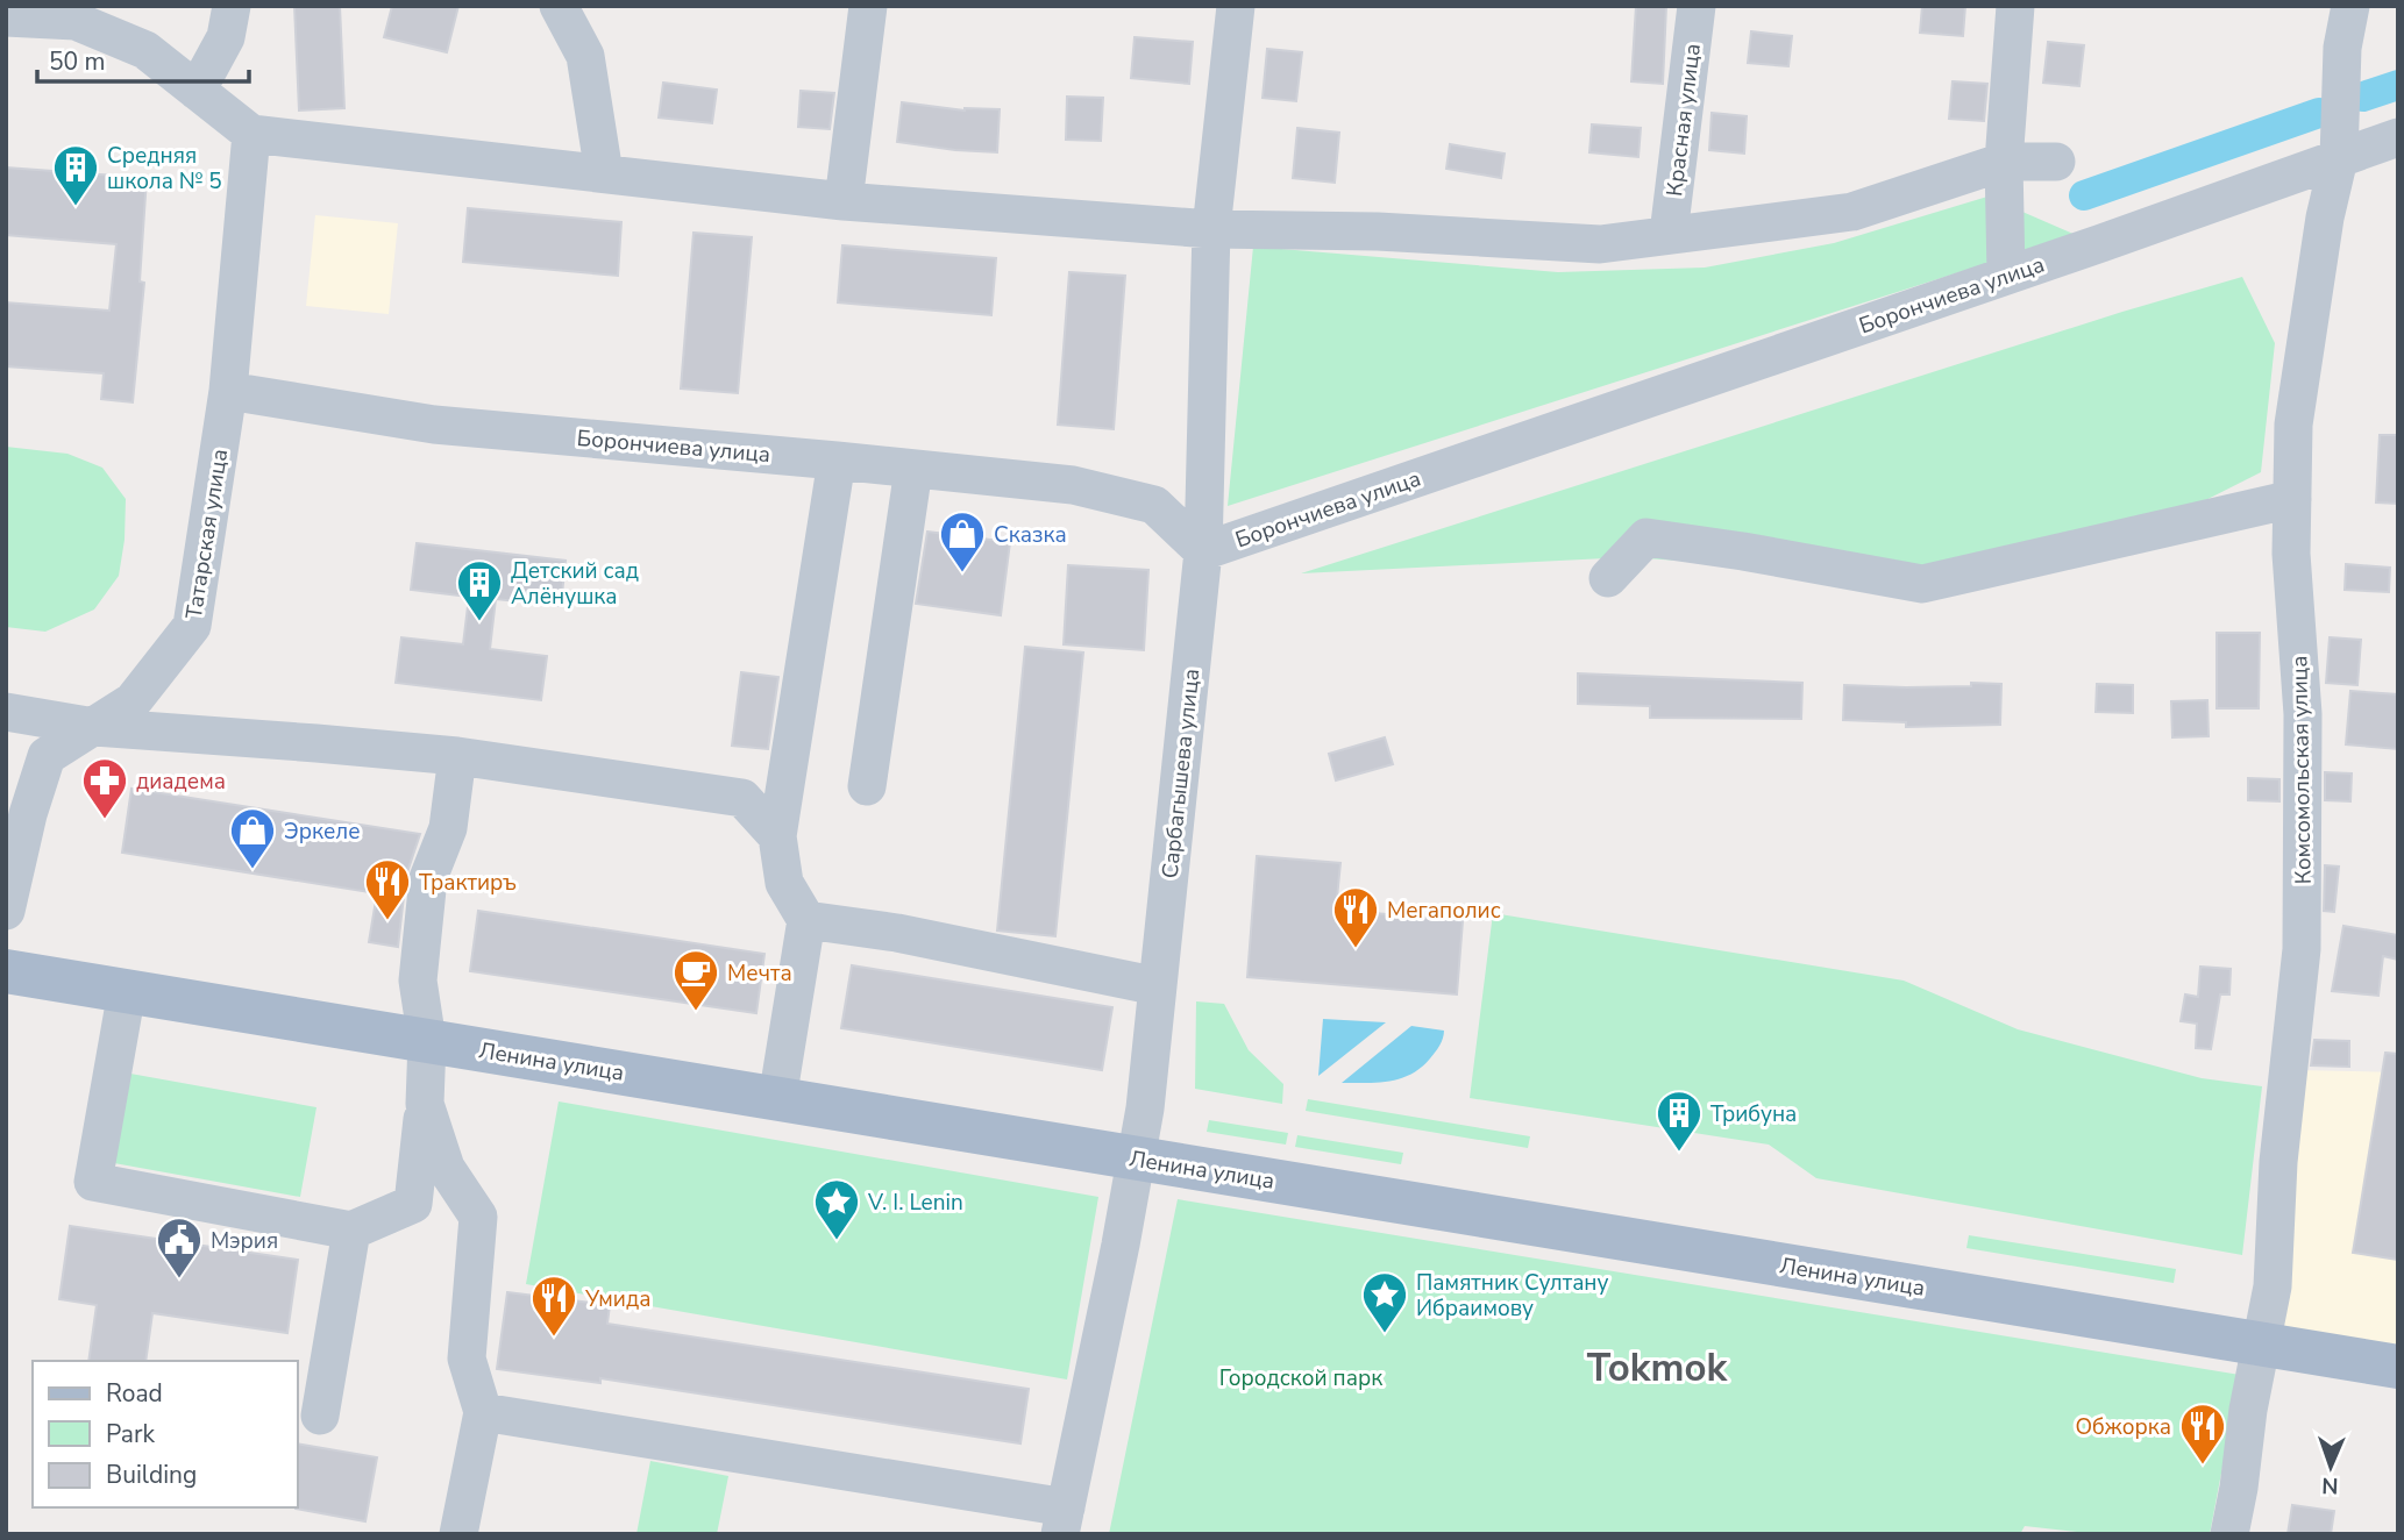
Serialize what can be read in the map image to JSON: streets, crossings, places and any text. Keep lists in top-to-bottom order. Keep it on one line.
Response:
{"streets":{"main road":["Ленина улица"],"street":["Красная улица","Борончиева улица","Татарская улица","Комсомольская улица","Сарбагышева улица"]},"crossings":[["Борончиева улица","Татарская улица"],["Борончиева улица","Комсомольская улица"],["Борончиева улица","Сарбагышева улица"],["Комсомольская улица","Ленина улица"],["Сарбагышева улица","Ленина улица"]],"districts":["Tokmok"],"parks":["Городской парк"],"places":{"building":["Средняя школа № 5","Детский сад Алёнушка","Трибуна"],"shop":["Сказка","Эркеле"],"pharmacy":["диадема"],"restaurant":["Трактиръ","Мегаполис","Умида","Обжорка"],"cafe":["Мечта"],"place":["V. I. Lenin","Памятник Султану Ибраимову"],"public building":["Мэрия"]},"legend":["Road","Park","Building"],"scale_bar":"50 m","north":"bottom"}
